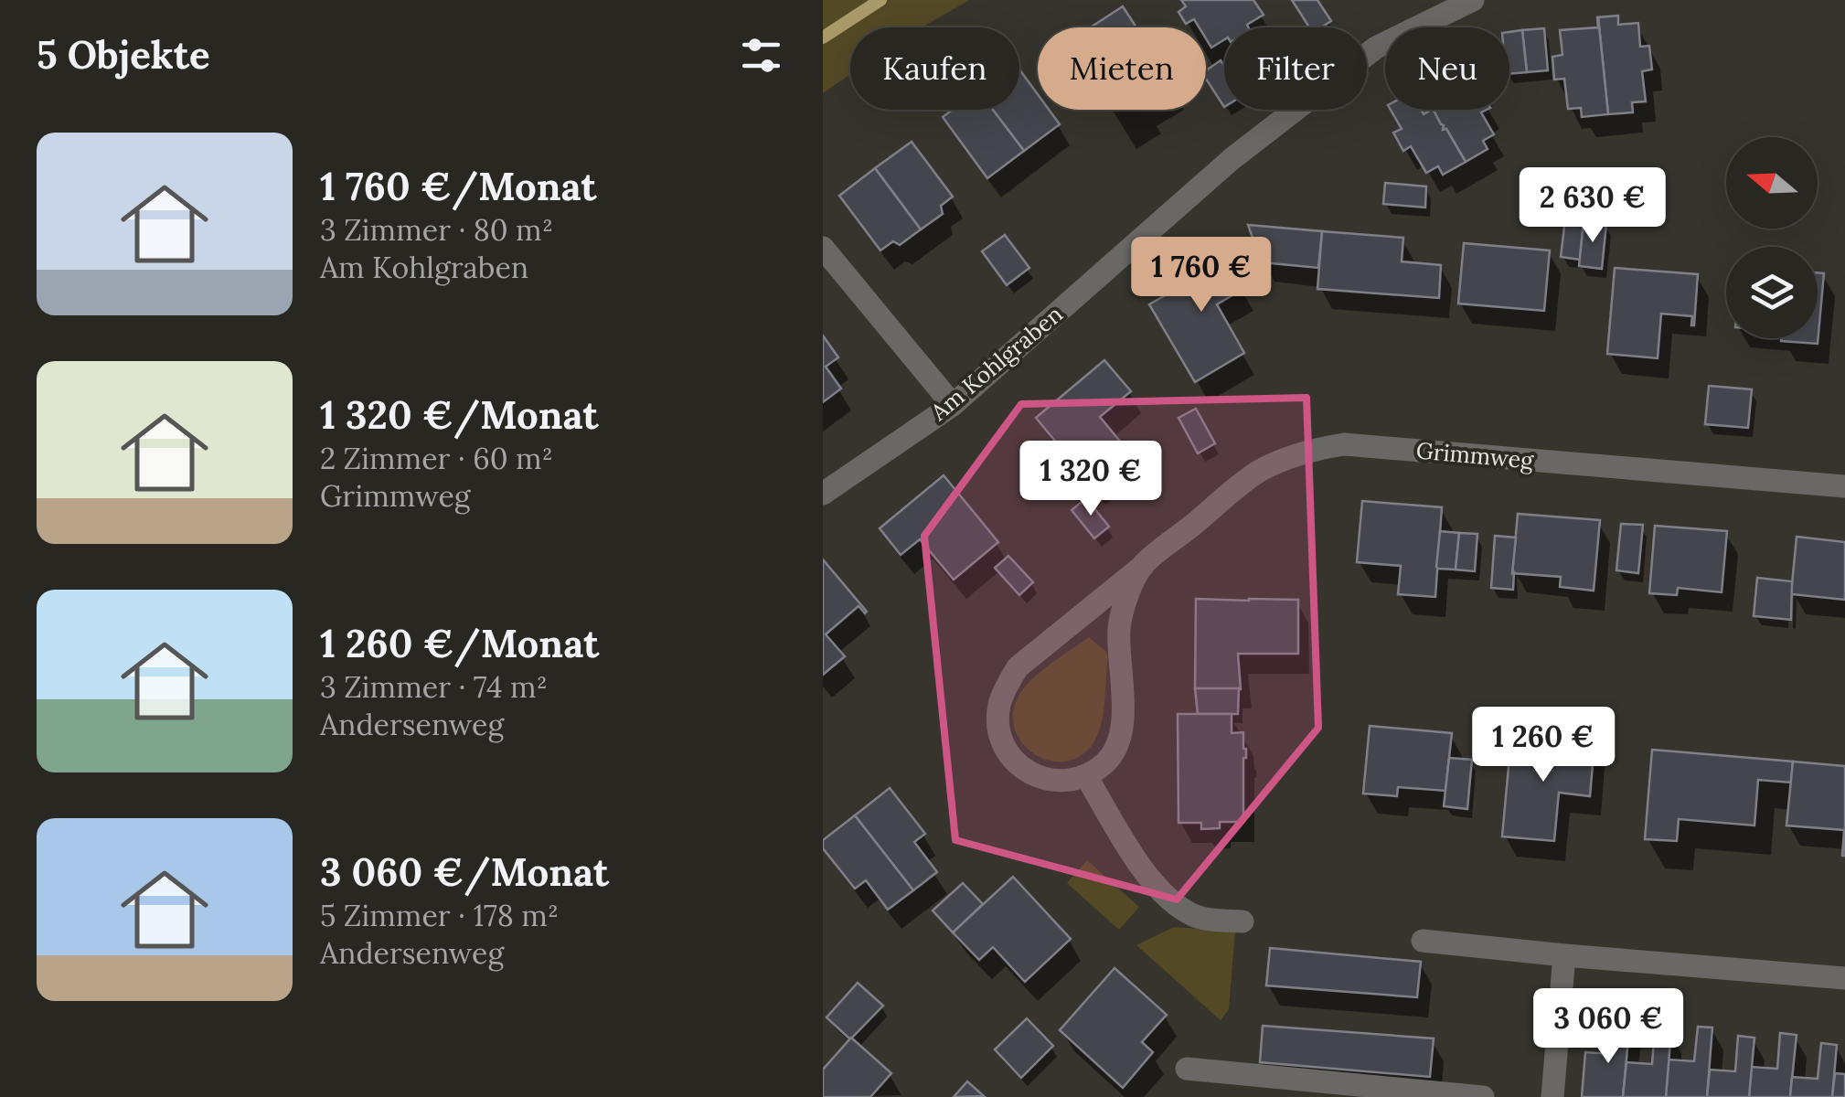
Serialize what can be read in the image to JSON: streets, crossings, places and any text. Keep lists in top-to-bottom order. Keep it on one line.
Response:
{"streets":{"street":["Am Kohlgraben","Grimmweg"]},"north":"left","page":{"heading":"5 Objekte","chip":["Kaufen","Mieten","Filter","Neu"],"list":[{"name":"1 760 €/Monat","note":"3 Zimmer · 80 m² · Am Kohlgraben"},{"name":"1 320 €/Monat","note":"2 Zimmer · 60 m² · Grimmweg"},{"name":"1 260 €/Monat","note":"3 Zimmer · 74 m² · Andersenweg"},{"name":"3 060 €/Monat","note":"5 Zimmer · 178 m² · Andersenweg"}],"price":["2 630 €","1 760 €","1 320 €","1 260 €","3 060 €"]}}
